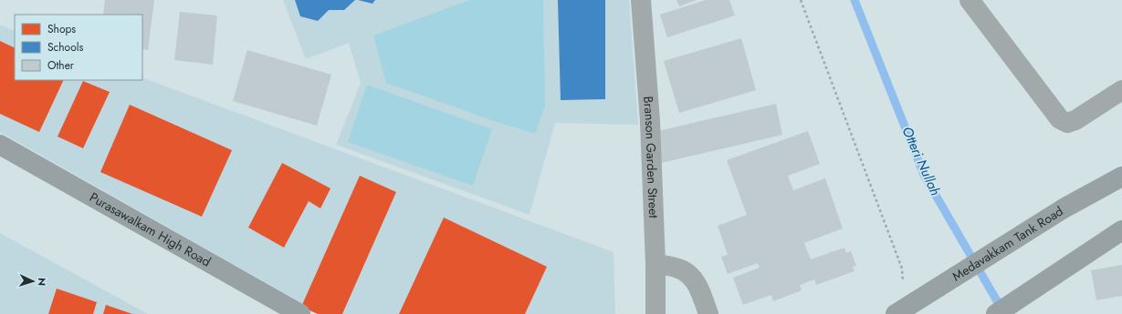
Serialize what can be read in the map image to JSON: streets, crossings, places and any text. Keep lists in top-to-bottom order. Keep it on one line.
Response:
{"streets":{"main road":["Purasawalkam High Road","Medavakkam Tank Road"],"street":["Branson Garden Street"]},"water":["Otteri Nullah"],"legend":["Shops","Schools","Other"],"north":"right"}
